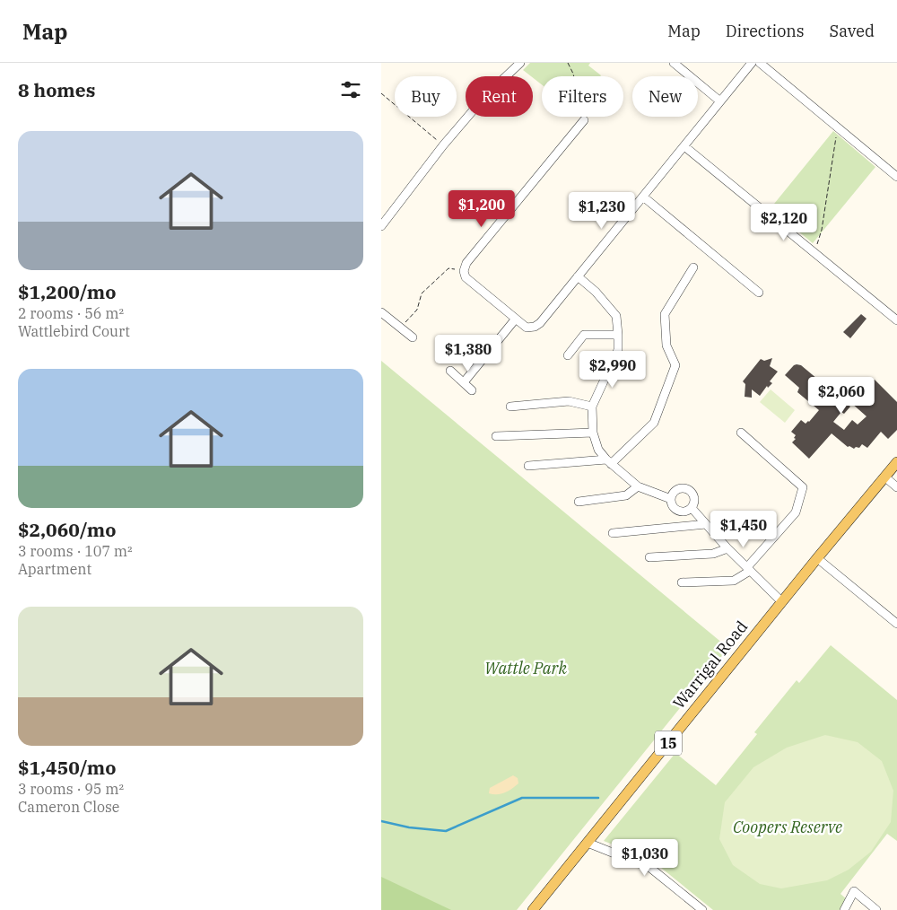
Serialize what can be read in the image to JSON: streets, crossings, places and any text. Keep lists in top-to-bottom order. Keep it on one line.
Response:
{"streets":{"main road":["Warrigal Road","15"]},"parks":["Wattle Park","Coopers Reserve"],"page":{"header":"Map","nav":["Map","Directions","Saved"],"heading":"8 homes","chip":["Buy","Rent","Filters","New"],"list":[{"name":"$1,200/mo","note":"2 rooms · 56 m² · Wattlebird Court"},{"name":"$2,060/mo","note":"3 rooms · 107 m² · Apartment"},{"name":"$1,450/mo","note":"3 rooms · 95 m² · Cameron Close"}],"price":["$1,200","$1,230","$2,120","$1,380","$2,990","$2,060","$1,450","$1,030"]}}
